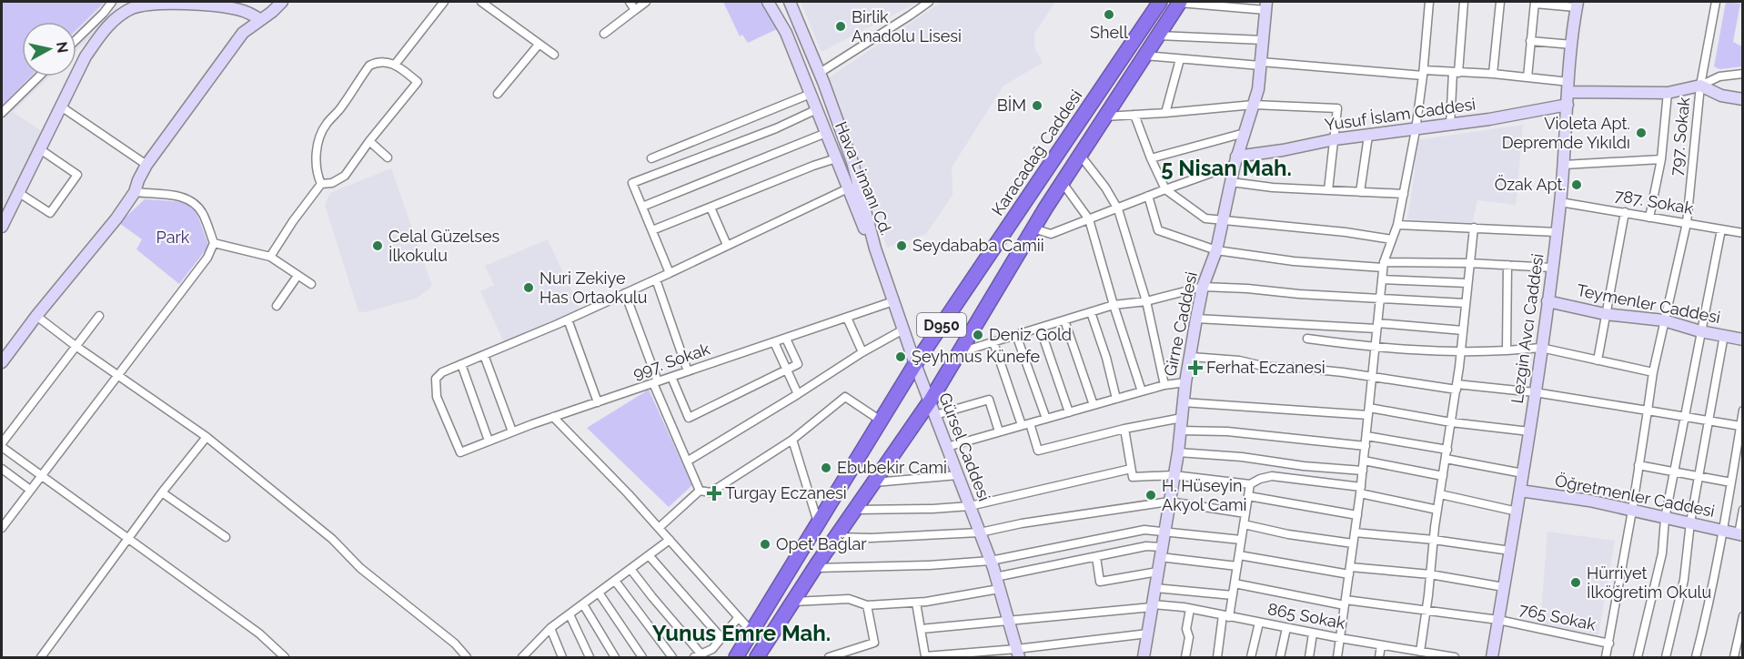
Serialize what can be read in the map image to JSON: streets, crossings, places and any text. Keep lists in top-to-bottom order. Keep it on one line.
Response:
{"streets":{"highway":["Karacadağ Caddesi","D950"],"street":["Yusuf İslam Caddesi","797. Sokak","Hava Limanı Cd.","787. Sokak","Teymenler Caddesi","Girne Caddesi","Lezgin Avcı Caddesi","997. Sokak","Gürsel Caddesi","Öğretmenler Caddesi","865 Sokak","765 Sokak"]},"crossings":[["Yusuf İslam Caddesi","Girne Caddesi"],["Yusuf İslam Caddesi","Lezgin Avcı Caddesi"],["797. Sokak","787. Sokak"],["797. Sokak","Teymenler Caddesi"],["797. Sokak","Öğretmenler Caddesi"],["797. Sokak","765 Sokak"],["Karacadağ Caddesi","Gürsel Caddesi"],["Hava Limanı Cd.","Gürsel Caddesi"],["787. Sokak","Lezgin Avcı Caddesi"],["Teymenler Caddesi","Lezgin Avcı Caddesi"],["Girne Caddesi","865 Sokak"],["D950","Gürsel Caddesi"],["Lezgin Avcı Caddesi","Öğretmenler Caddesi"],["Lezgin Avcı Caddesi","765 Sokak"],["997. Sokak","Gürsel Caddesi"],["Gürsel Caddesi","865 Sokak"]],"districts":["5 Nisan Mah.","Yunus Emre Mah."],"parks":["Park"],"places":{"other":["Shell","Birlik Anadolu Lisesi","BİM","Violeta Apt. Depremde Yıkıldı","Özak Apt.","Celal Güzelses İlkokulu","Seydababa Camii","Nuri Zekiye Has Ortaokulu","Deniz Gold","Şeyhmus Künefe","Ebubekir Cami","H. Hüseyin Akyol Cami","Opet Bağlar","Hürriyet İlköğretim Okulu"],"health":["Ferhat Eczanesi","Turgay Eczanesi"]},"north":"right"}
